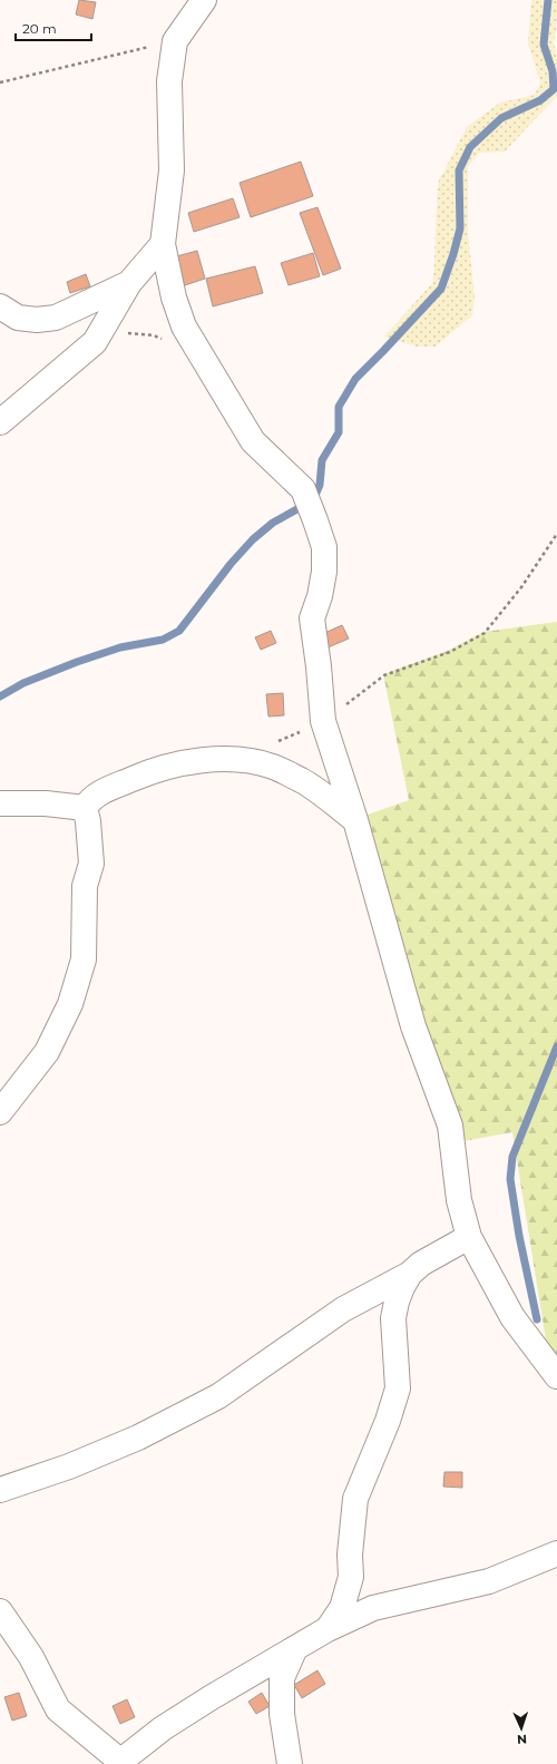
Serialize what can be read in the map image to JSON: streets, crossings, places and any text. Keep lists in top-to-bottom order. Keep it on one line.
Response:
{"scale_bar":"20 m","north":"bottom"}
